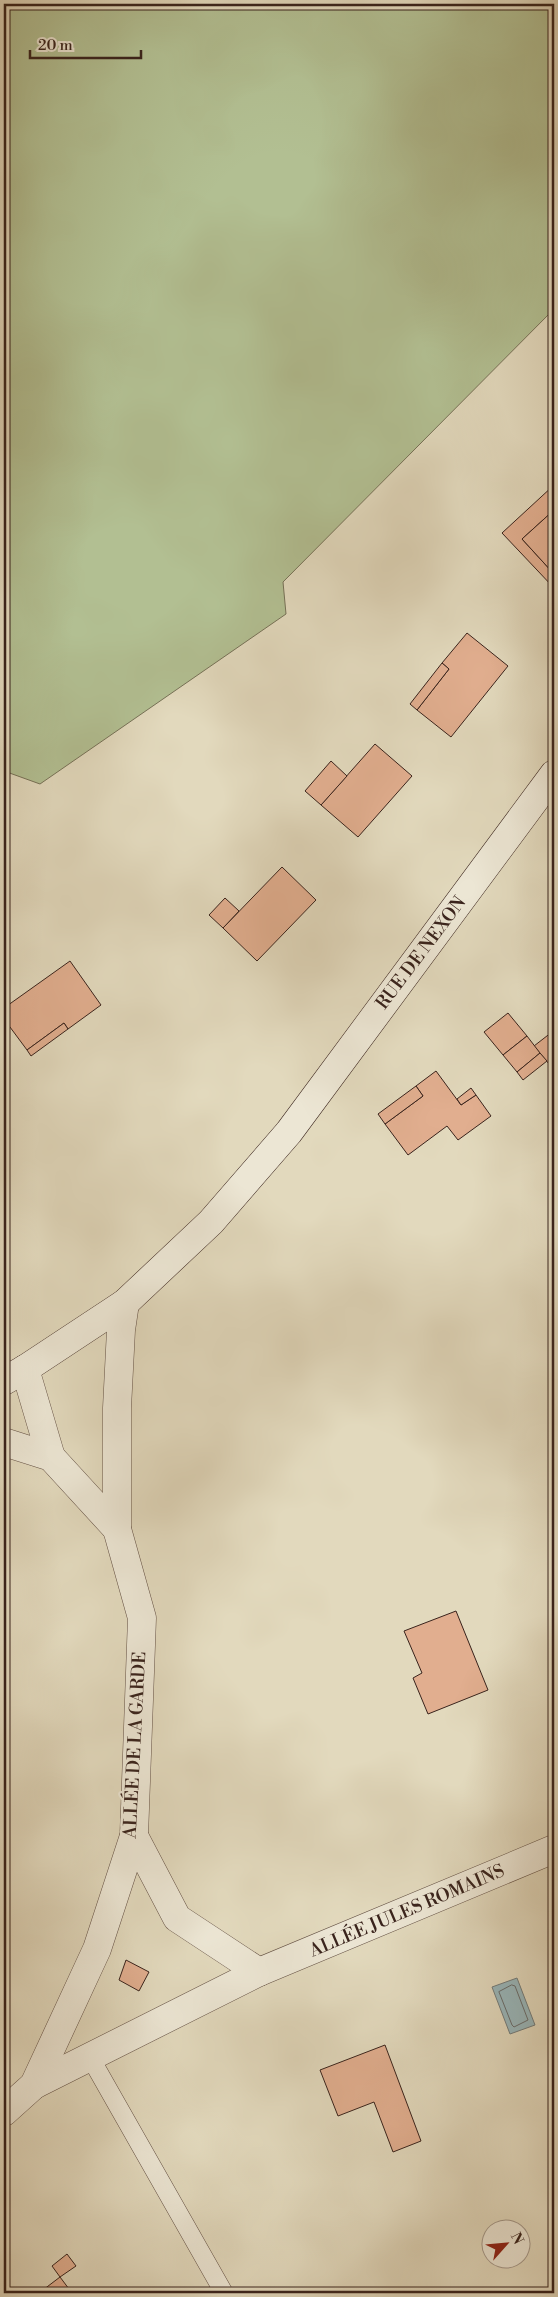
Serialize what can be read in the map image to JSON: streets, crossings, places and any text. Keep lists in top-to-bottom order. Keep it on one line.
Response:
{"streets":{"street":["RUE DE NEXON","ALLÉE DE LA GARDE","ALLÉE JULES ROMAINS"]},"crossings":[["RUE DE NEXON","ALLÉE DE LA GARDE"],["ALLÉE DE LA GARDE","ALLÉE JULES ROMAINS"]],"scale_bar":"20 m","north":"top right"}
